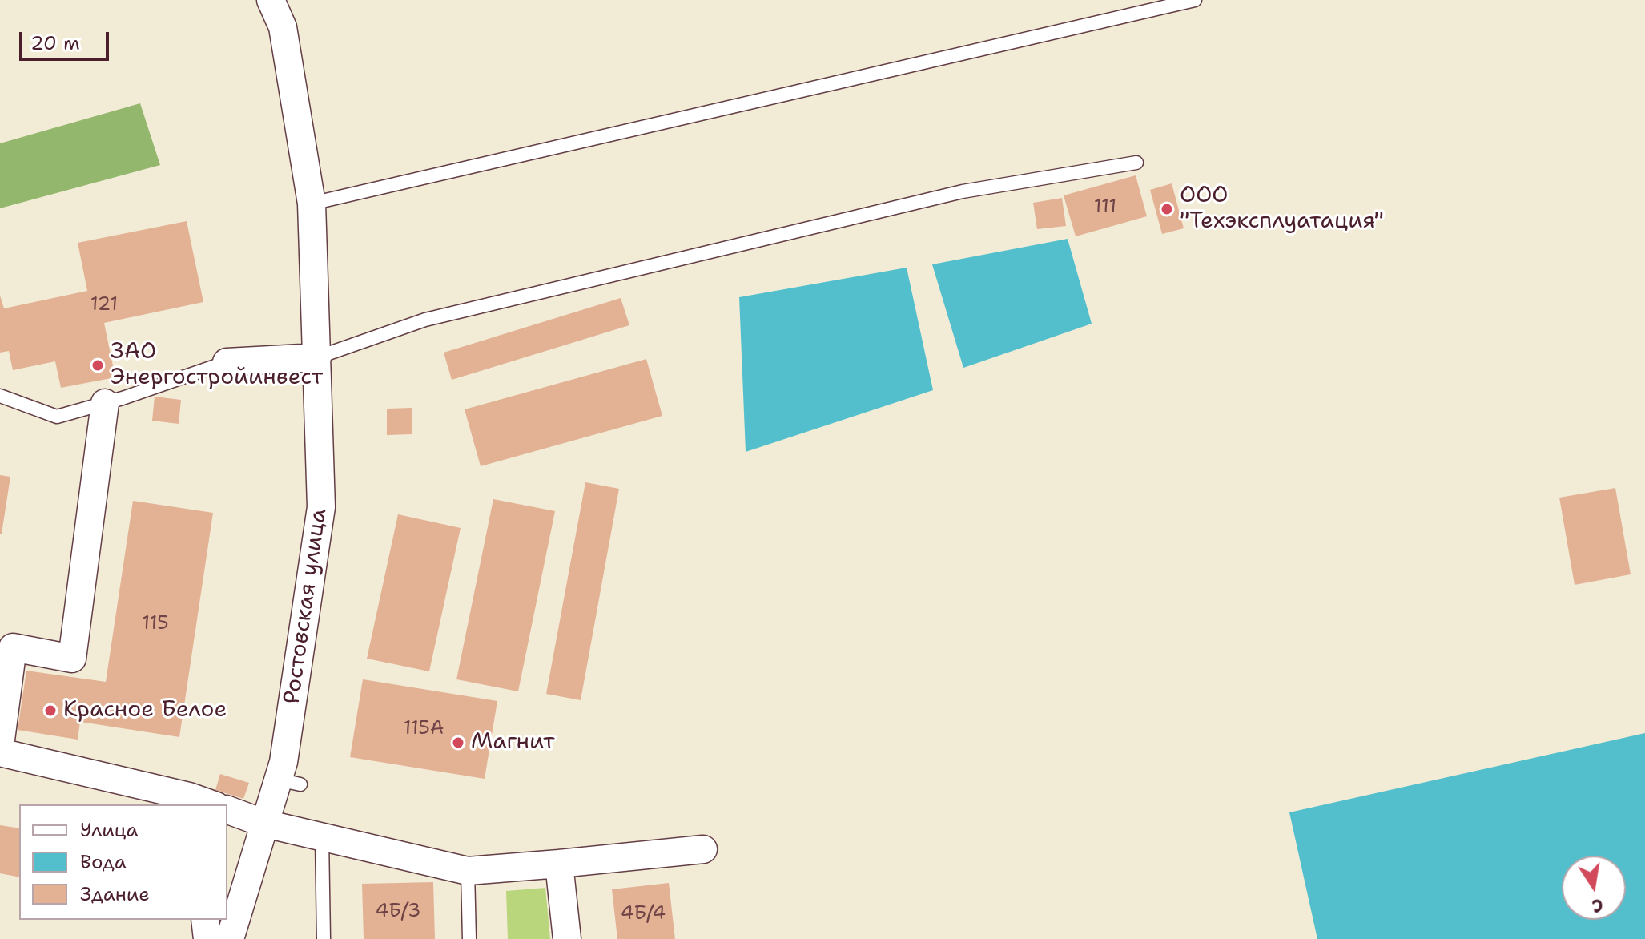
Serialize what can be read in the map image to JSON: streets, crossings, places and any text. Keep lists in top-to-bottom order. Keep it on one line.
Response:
{"streets":{"street":["Ростовская улица"]},"places":["ООО \"Техэксплуатация\"","ЗАО Энергостройинвест","Красное Белое","Магнит"],"house_numbers":["111","121","115","115А","4Б/3","4Б/4"],"legend":["Улица","Вода","Здание"],"scale_bar":"20 m","north":"bottom"}
